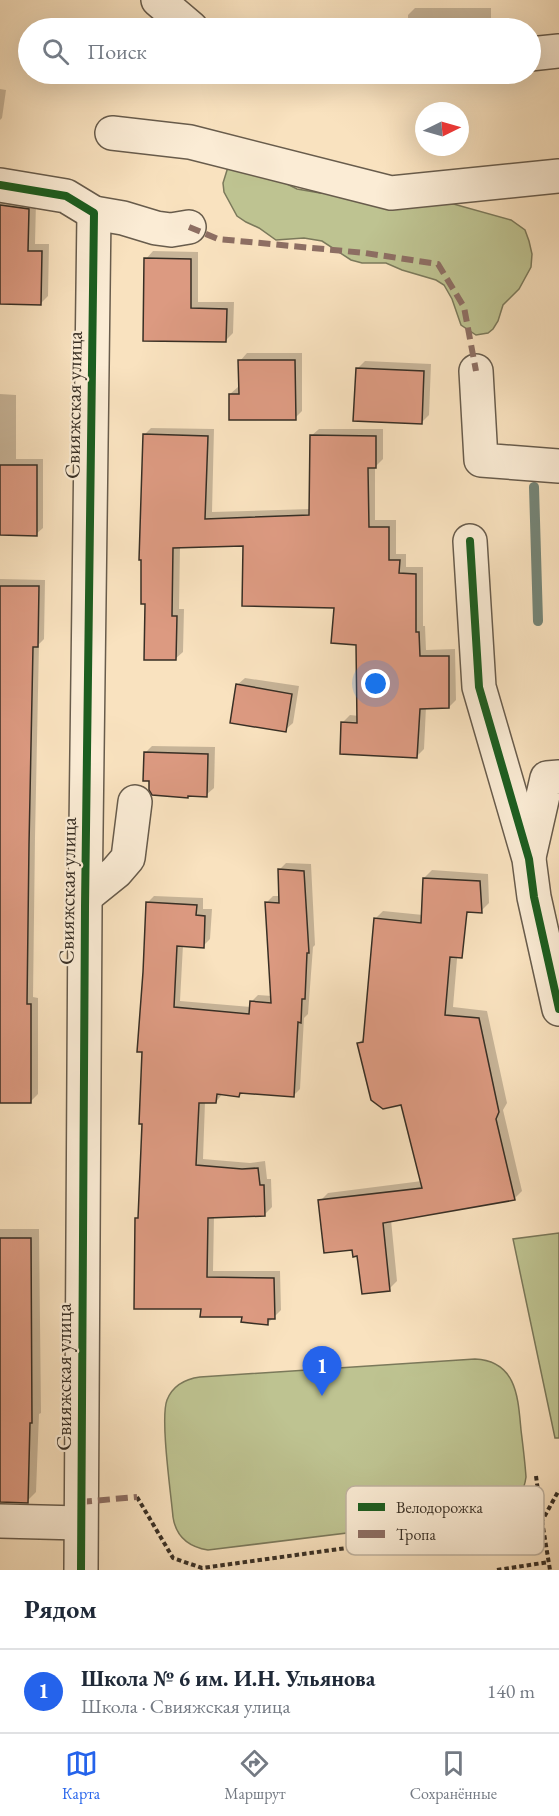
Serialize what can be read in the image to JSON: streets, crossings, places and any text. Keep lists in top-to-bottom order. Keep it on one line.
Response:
{"streets":{"street":["Свияжская улица"]},"legend":["Велодорожка","Тропа"],"north":"right","page":{"search":"Поиск","pins":"1","heading":"Рядом","list":[{"mark":"1","name":"Школа № 6 им. И.Н. Ульянова","note":"Школа · Свияжская улица","value":"140 m"}],"nav":["Карта","Маршрут","Сохранённые"]}}
